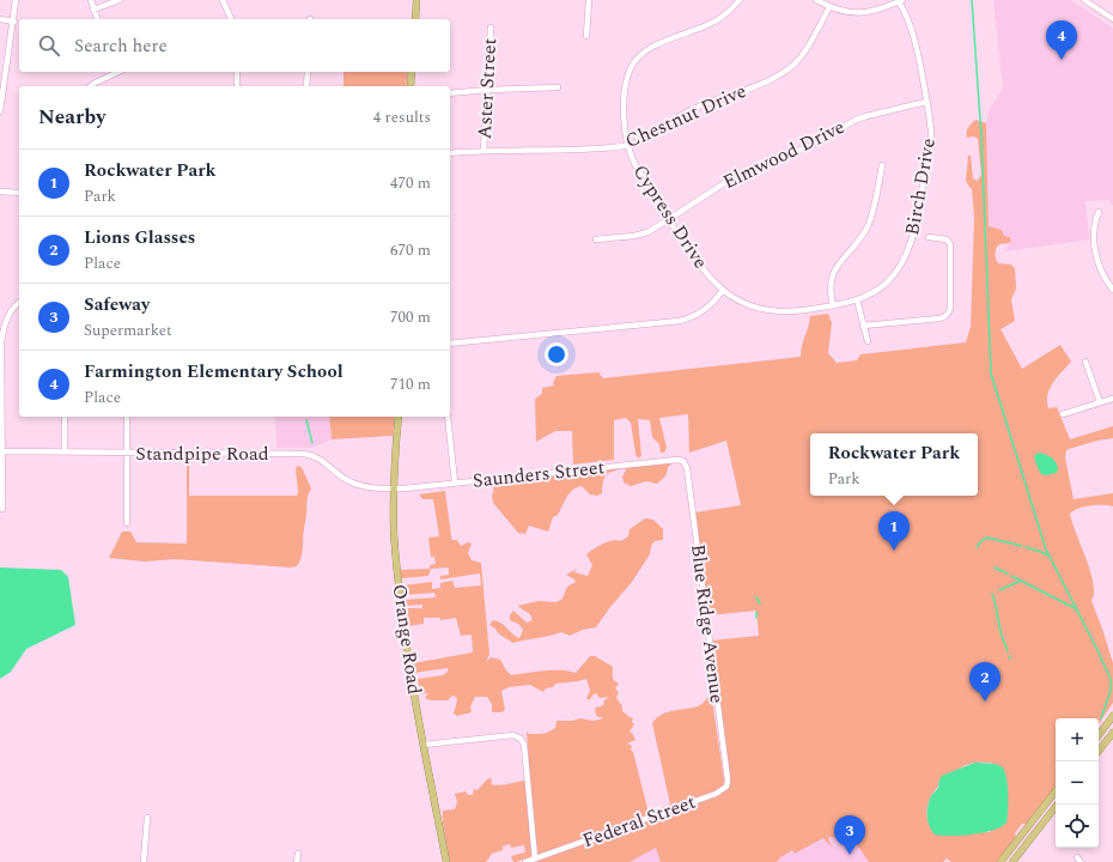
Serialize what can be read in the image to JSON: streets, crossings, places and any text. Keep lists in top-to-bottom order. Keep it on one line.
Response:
{"streets":{"main road":["Orange Road"],"street":["Aster Street","Chestnut Drive","Elmwood Drive","Birch Drive","Cypress Drive","Standpipe Road","Saunders Street","Blue Ridge Avenue","Federal Street"]},"crossings":[["Aster Street","Chestnut Drive"],["Chestnut Drive","Cypress Drive"],["Elmwood Drive","Birch Drive"],["Elmwood Drive","Cypress Drive"],["Birch Drive","Cypress Drive"],["Standpipe Road","Saunders Street"],["Standpipe Road","Orange Road"],["Saunders Street","Blue Ridge Avenue"],["Saunders Street","Orange Road"],["Blue Ridge Avenue","Federal Street"]],"page":{"search":"Search here","pins":["4","1","2","3"],"heading":["Nearby","4 results"],"list":[{"mark":"1","name":"Rockwater Park","note":"Park","value":"470 m"},{"mark":"2","name":"Lions Glasses","note":"Place","value":"670 m"},{"mark":"3","name":"Safeway","note":"Supermarket","value":"700 m"},{"mark":"4","name":"Farmington Elementary School","note":"Place","value":"710 m"}],"popup":["Rockwater Park","Park"],"map_buttons":["+","−"]}}
